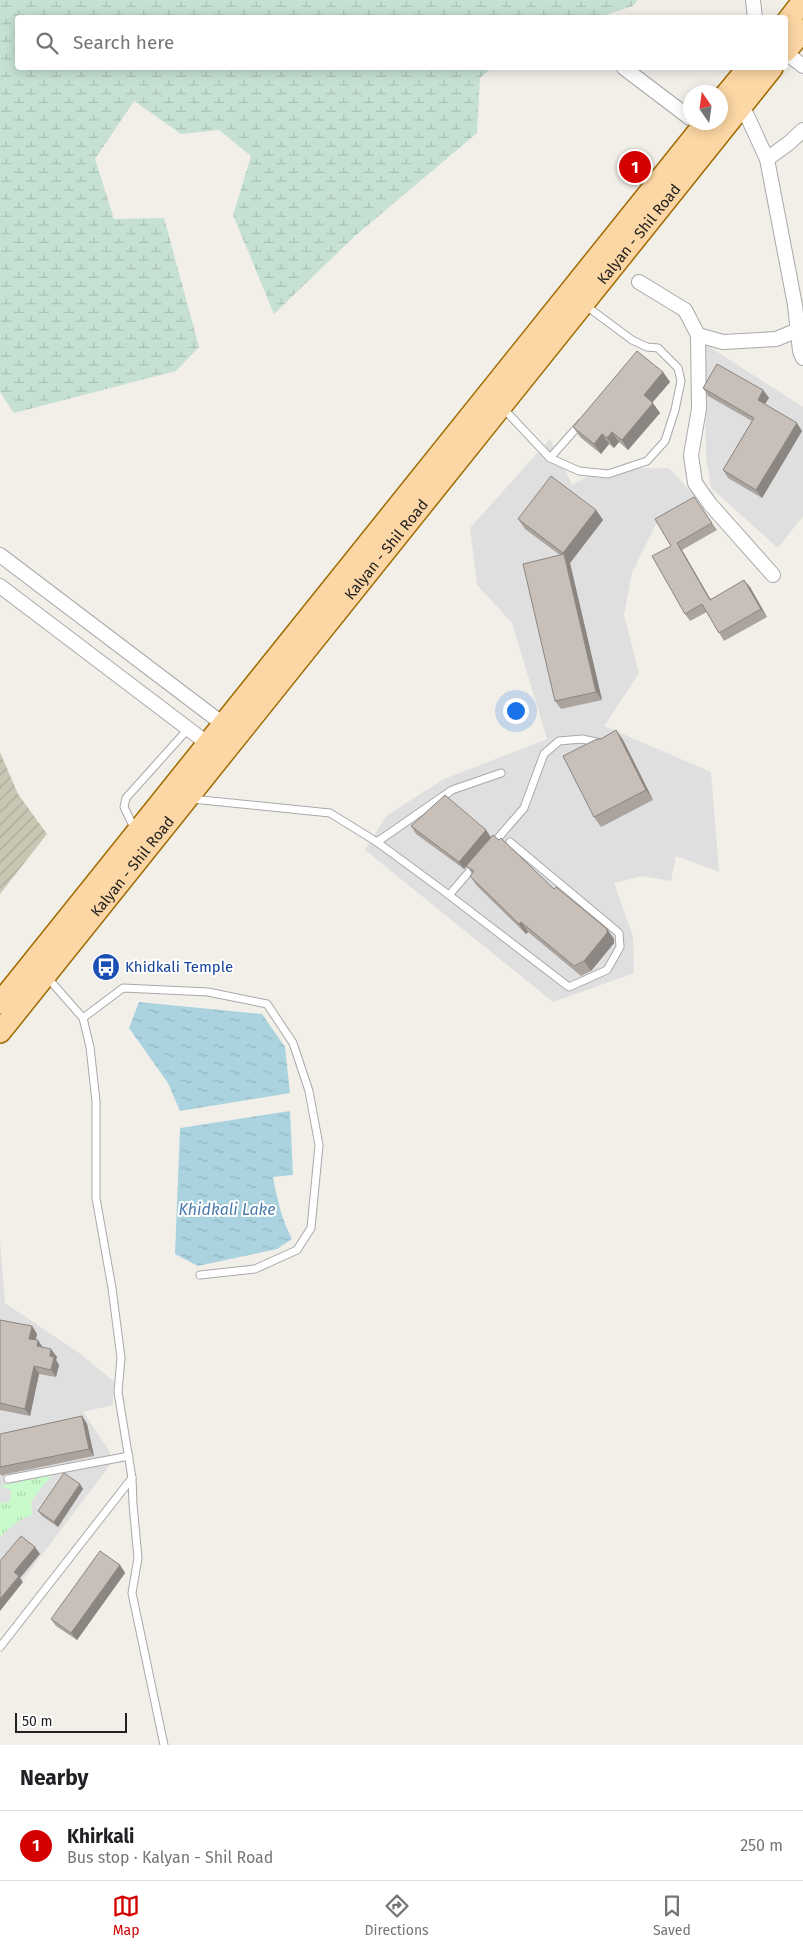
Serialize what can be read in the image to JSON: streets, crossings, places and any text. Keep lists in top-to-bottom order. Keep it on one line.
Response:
{"streets":{"main road":["Kalyan - Shil Road"]},"water":["Khidkali Lake"],"places":{"bus stop":["Khidkali Temple"]},"scale_bar":"50 m","north":"top","page":{"search":"Search here","pins":"1","scale":"50 m","heading":"Nearby","list":[{"mark":"1","name":"Khirkali","note":"Bus stop · Kalyan - Shil Road","value":"250 m"}],"nav":["Map","Directions","Saved"]}}
